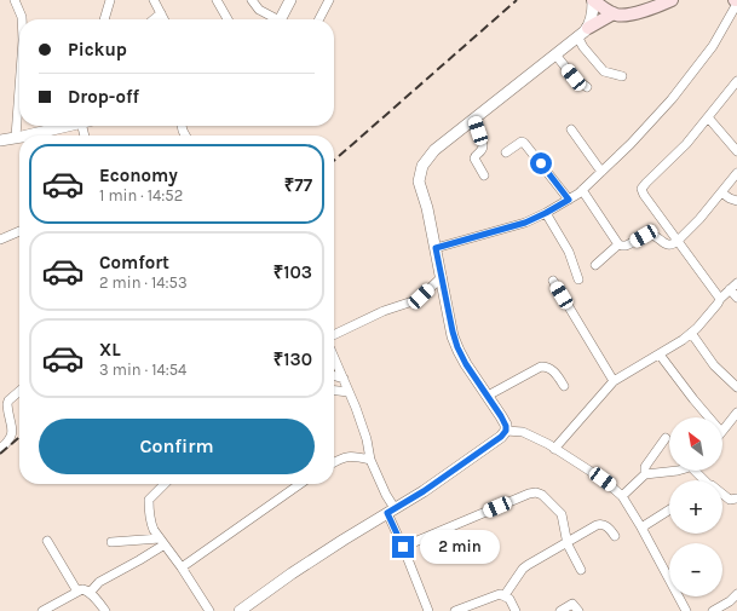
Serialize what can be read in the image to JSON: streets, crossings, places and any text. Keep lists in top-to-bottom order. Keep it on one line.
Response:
{"north":"top left","page":{"banner":["Pickup","Drop-off"],"list":[{"name":"Economy","note":"1 min · 14:52","value":"₹77"},{"name":"Comfort","note":"2 min · 14:53","value":"₹103"},{"name":"XL","note":"3 min · 14:54","value":"₹130"}],"buttons":"Confirm","map_buttons":["+","−"],"bubble":"2 min"}}
